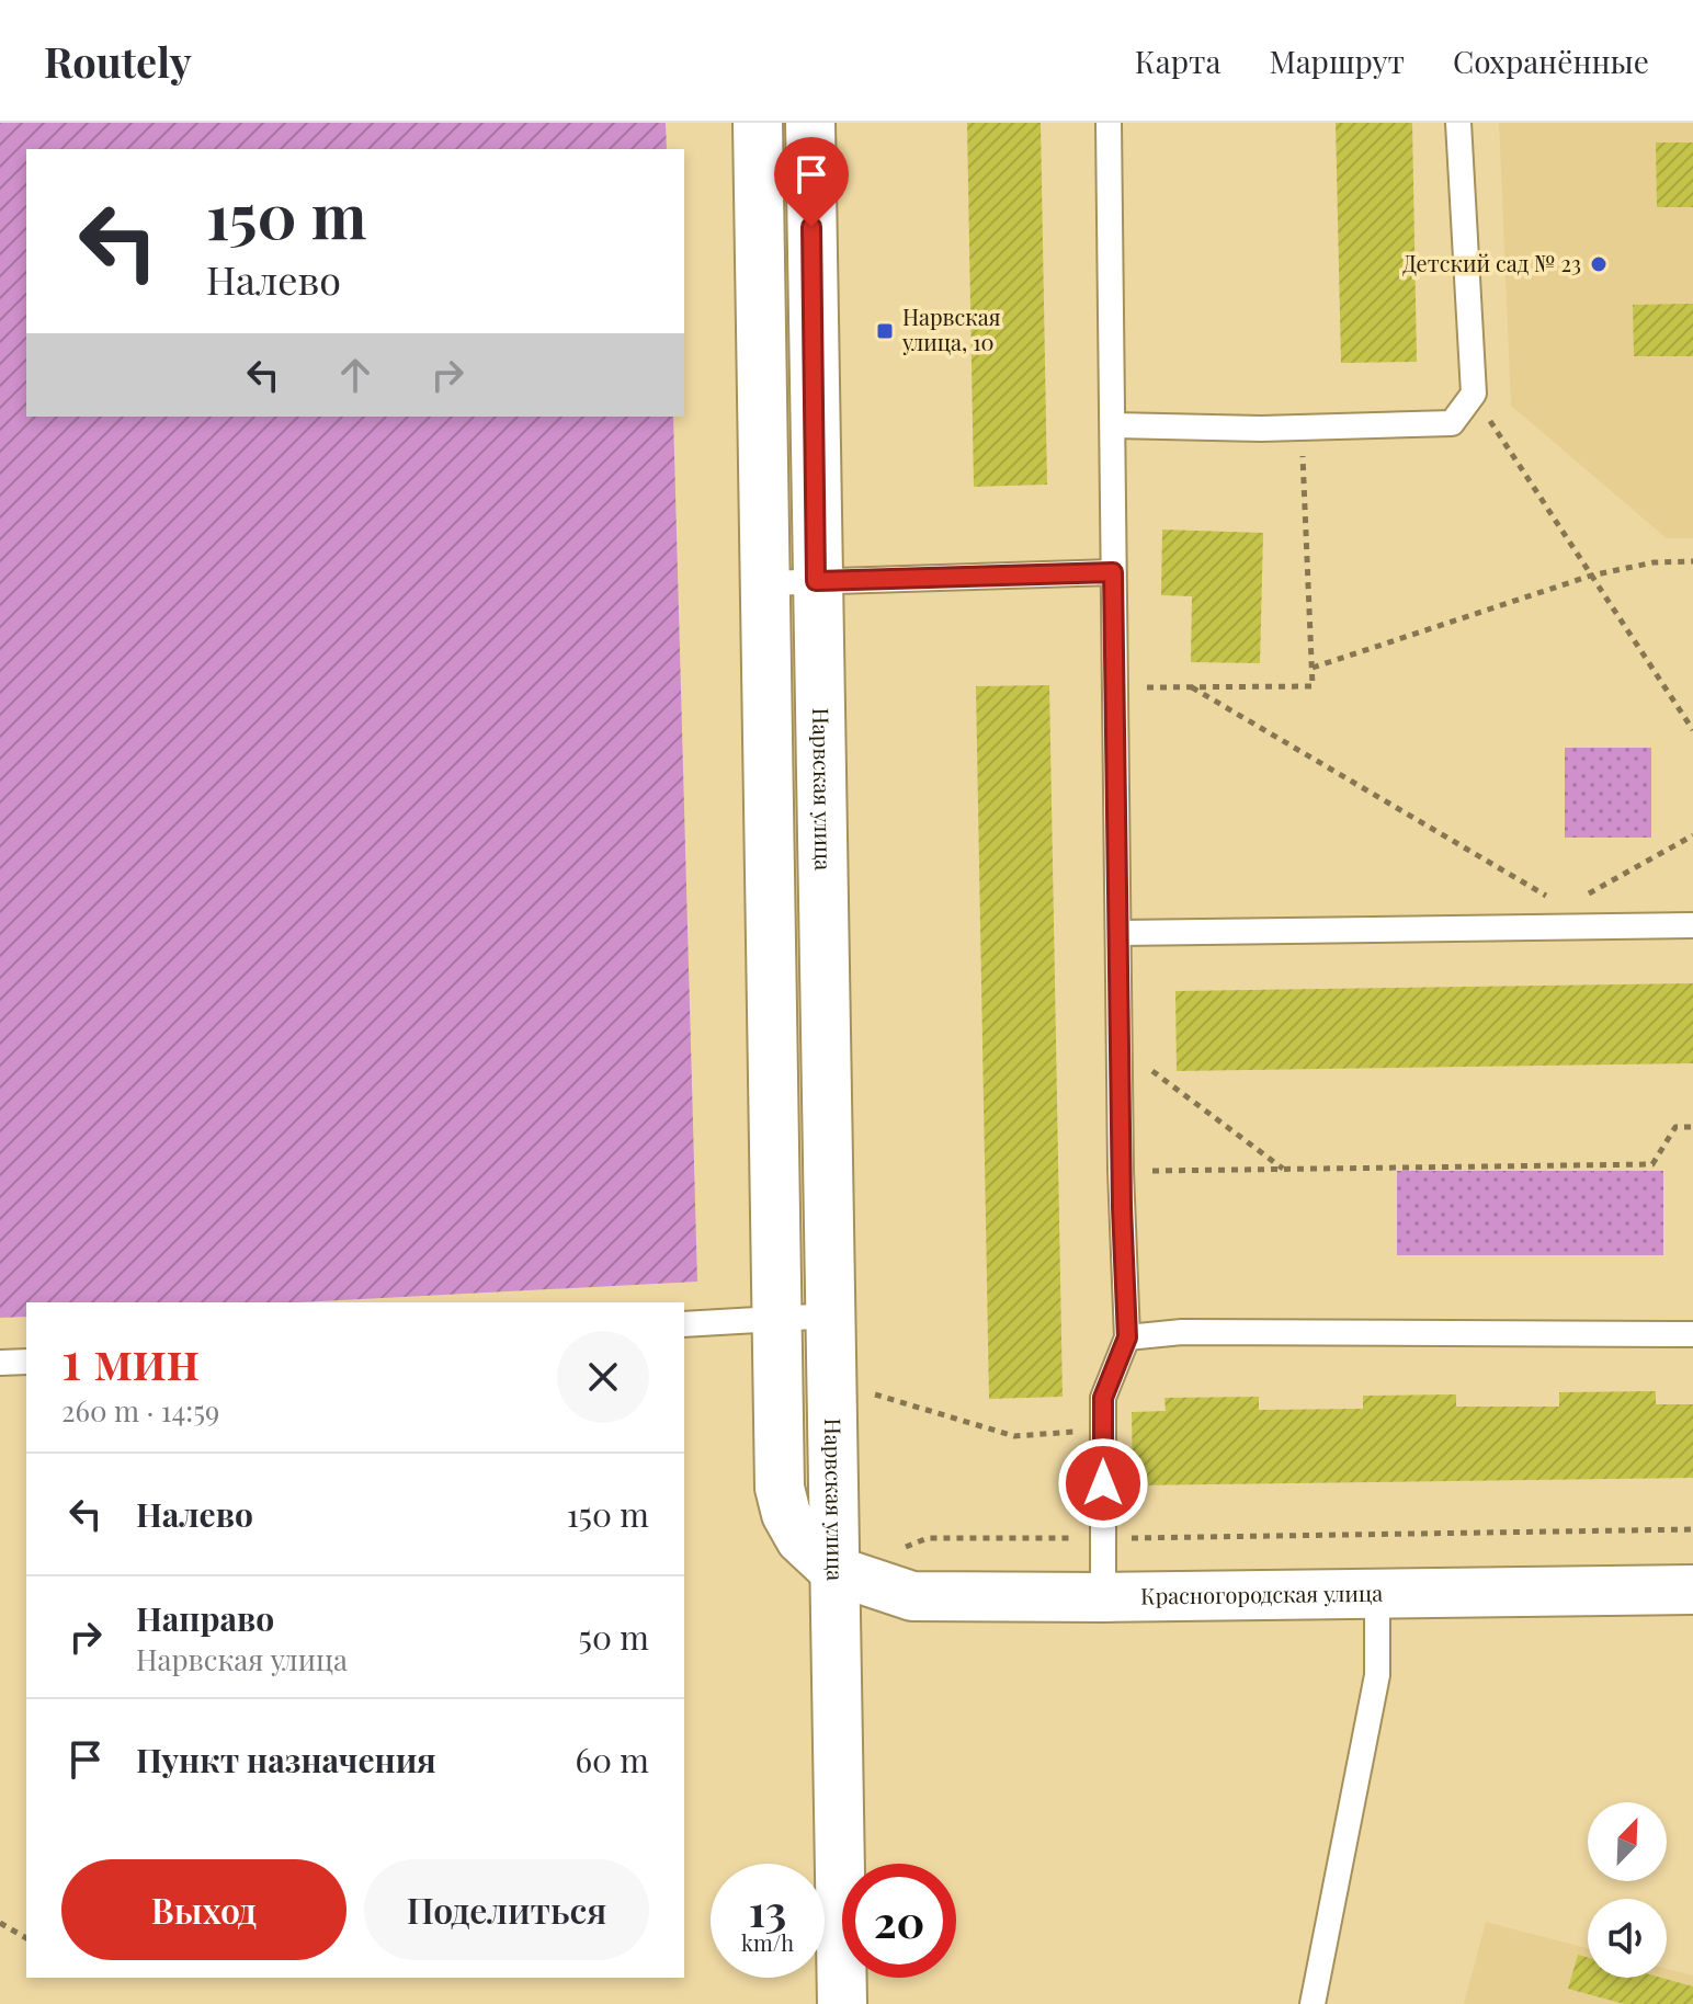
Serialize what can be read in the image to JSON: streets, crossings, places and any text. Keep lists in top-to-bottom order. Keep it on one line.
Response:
{"streets":{"street":["Нарвская улица","Красногородская улица"]},"crossings":[["Нарвская улица","Красногородская улица"]],"places":{"other":["Детский сад № 23"],"transit":["Нарвская улица, 10"]},"north":"top right","page":{"header":"Routely","nav":["Карта","Маршрут","Сохранённые"],"turn":["150 m","Налево"],"heading":["1 мин","260 m · 14:59"],"list":[{"name":"Налево","value":"150 m"},{"name":"Направо","note":"Нарвская улица","value":"50 m"},{"name":"Пункт назначения","value":"60 m"}],"buttons":["Выход","Поделиться"],"speed":"13 km/h","limit":"20"}}
